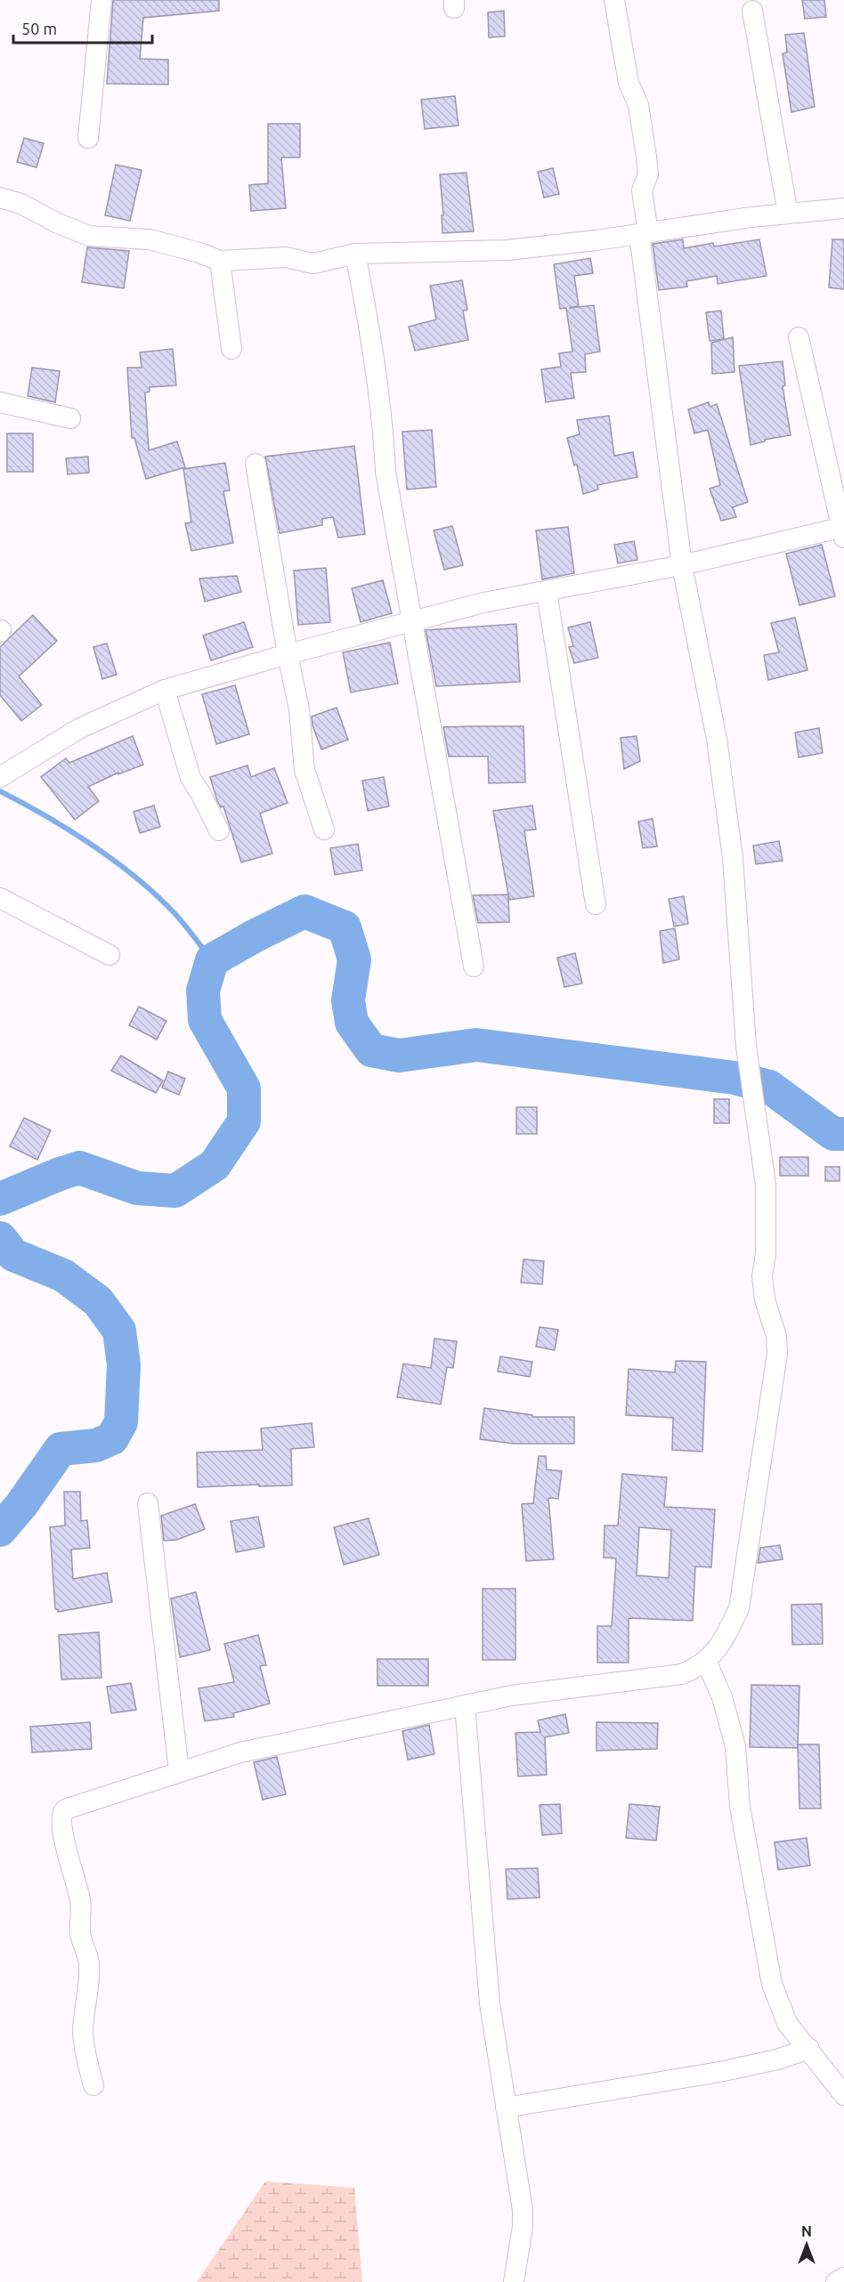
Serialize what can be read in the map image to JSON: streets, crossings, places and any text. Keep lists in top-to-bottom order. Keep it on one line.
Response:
{"scale_bar":"50 m","north":"top"}
